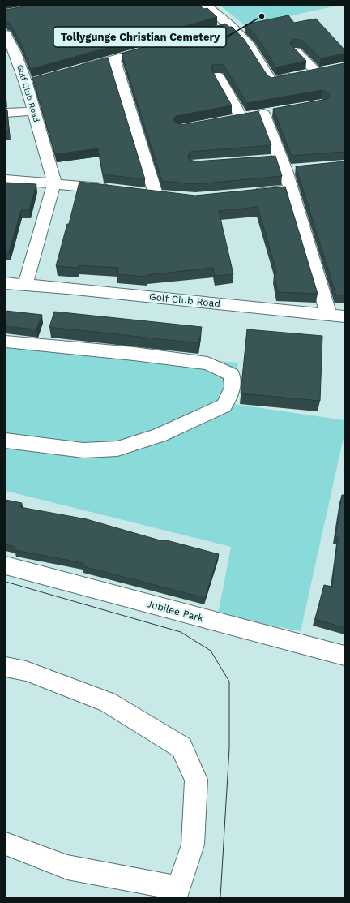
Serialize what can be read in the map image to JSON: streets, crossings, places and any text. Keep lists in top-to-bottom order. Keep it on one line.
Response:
{"streets":{"street":["Golf Club Road","Jubilee Park"]},"places":["Tollygunge Christian Cemetery"]}
